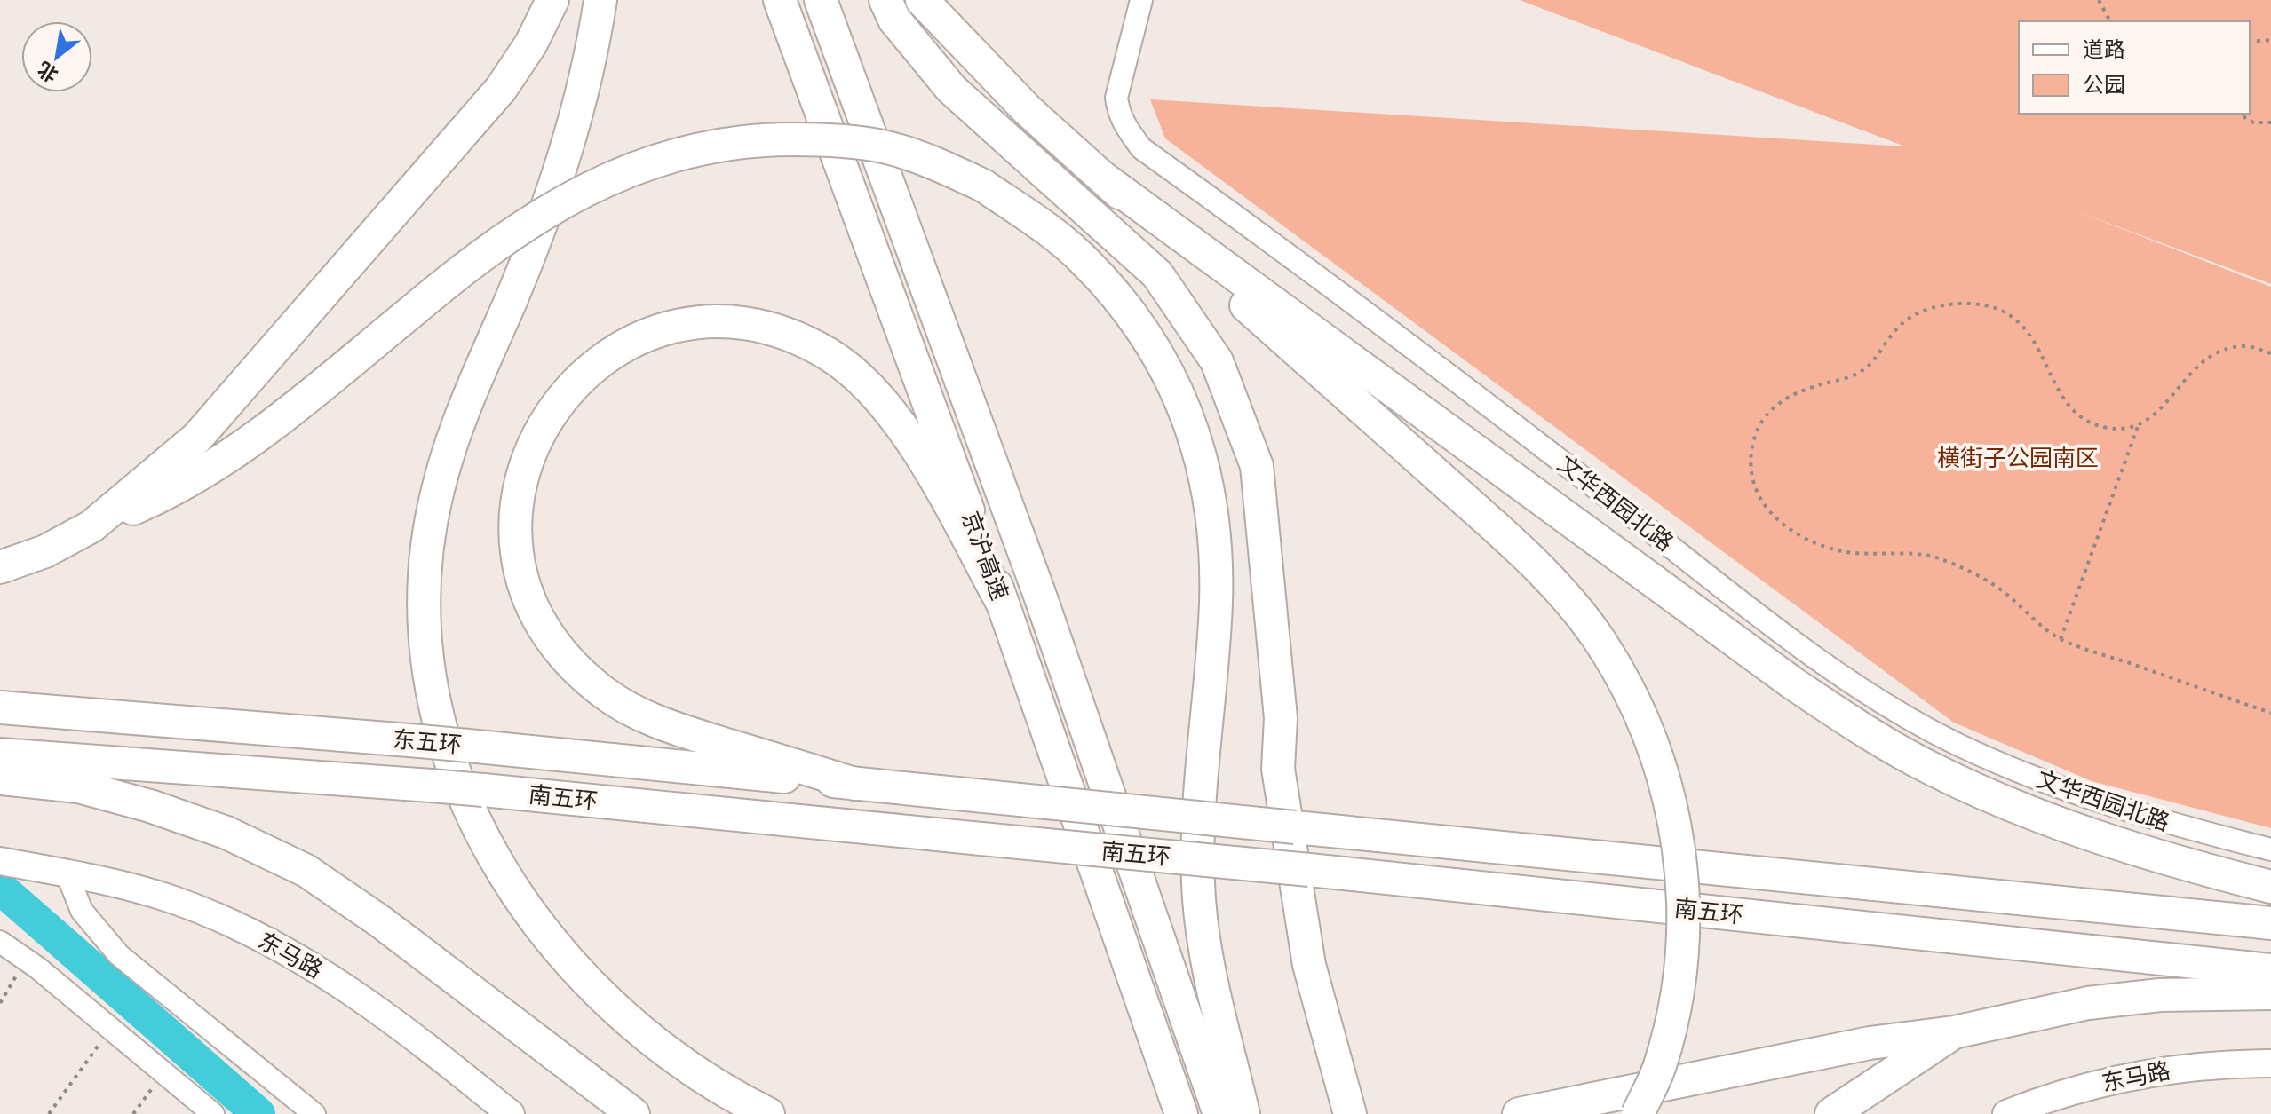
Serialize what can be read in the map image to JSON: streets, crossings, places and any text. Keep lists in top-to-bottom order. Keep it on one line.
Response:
{"streets":{"highway":["京沪高速","东五环","南五环"],"main road":["东马路"],"street":["文华西园北路"]},"crossings":[["东五环","南五环"]],"parks":["横街子公园南区"],"legend":["道路","公园"],"north":"bottom left"}
